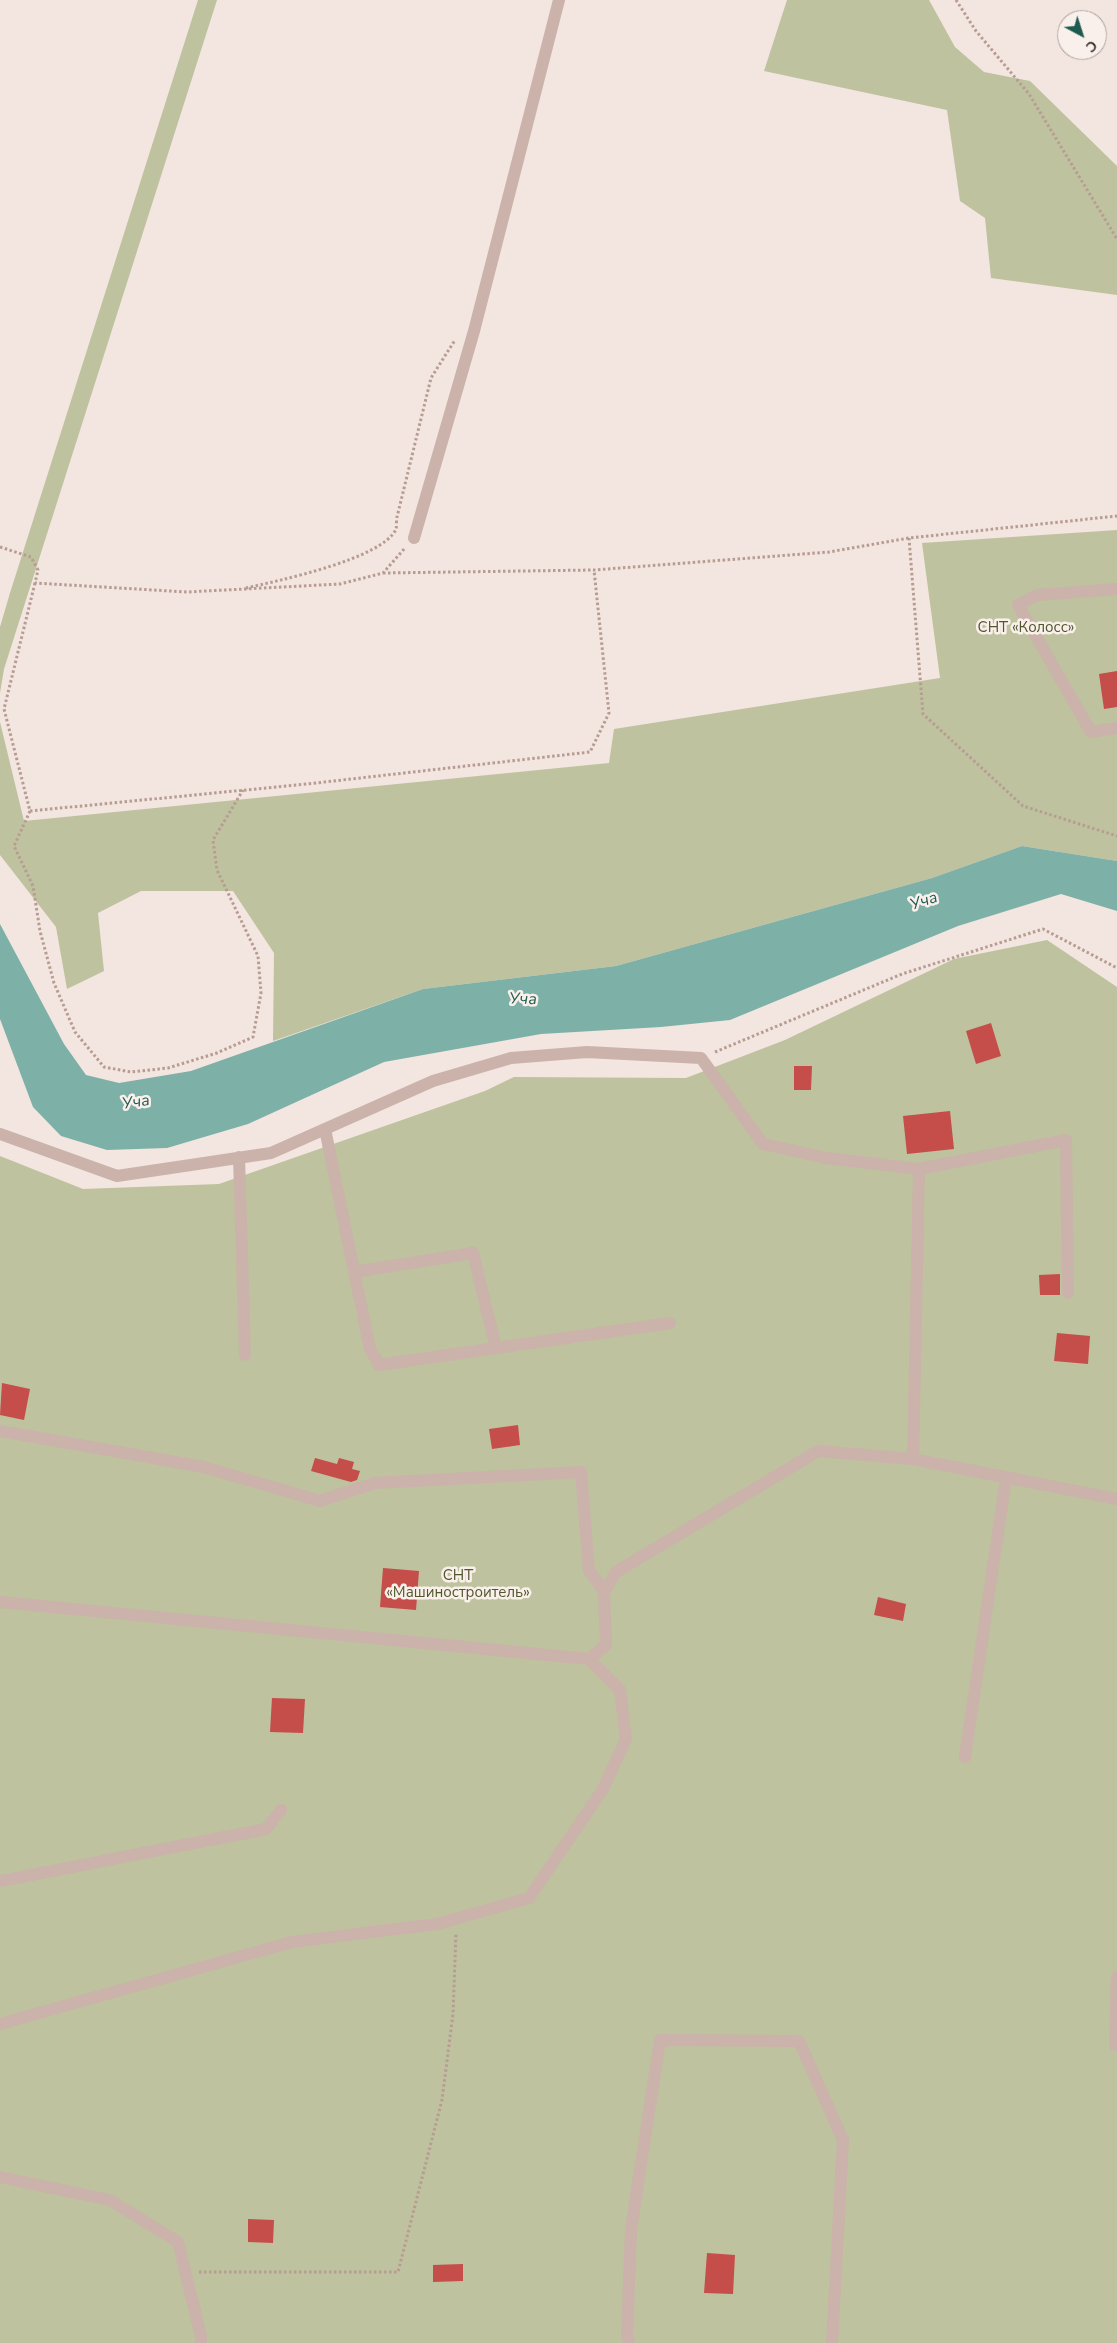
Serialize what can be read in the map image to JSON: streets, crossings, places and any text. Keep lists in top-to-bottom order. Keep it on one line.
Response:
{"water":["Уча"],"parks":["СНТ «Колосс»","СНТ «Машиностроитель»"],"north":"bottom right"}
